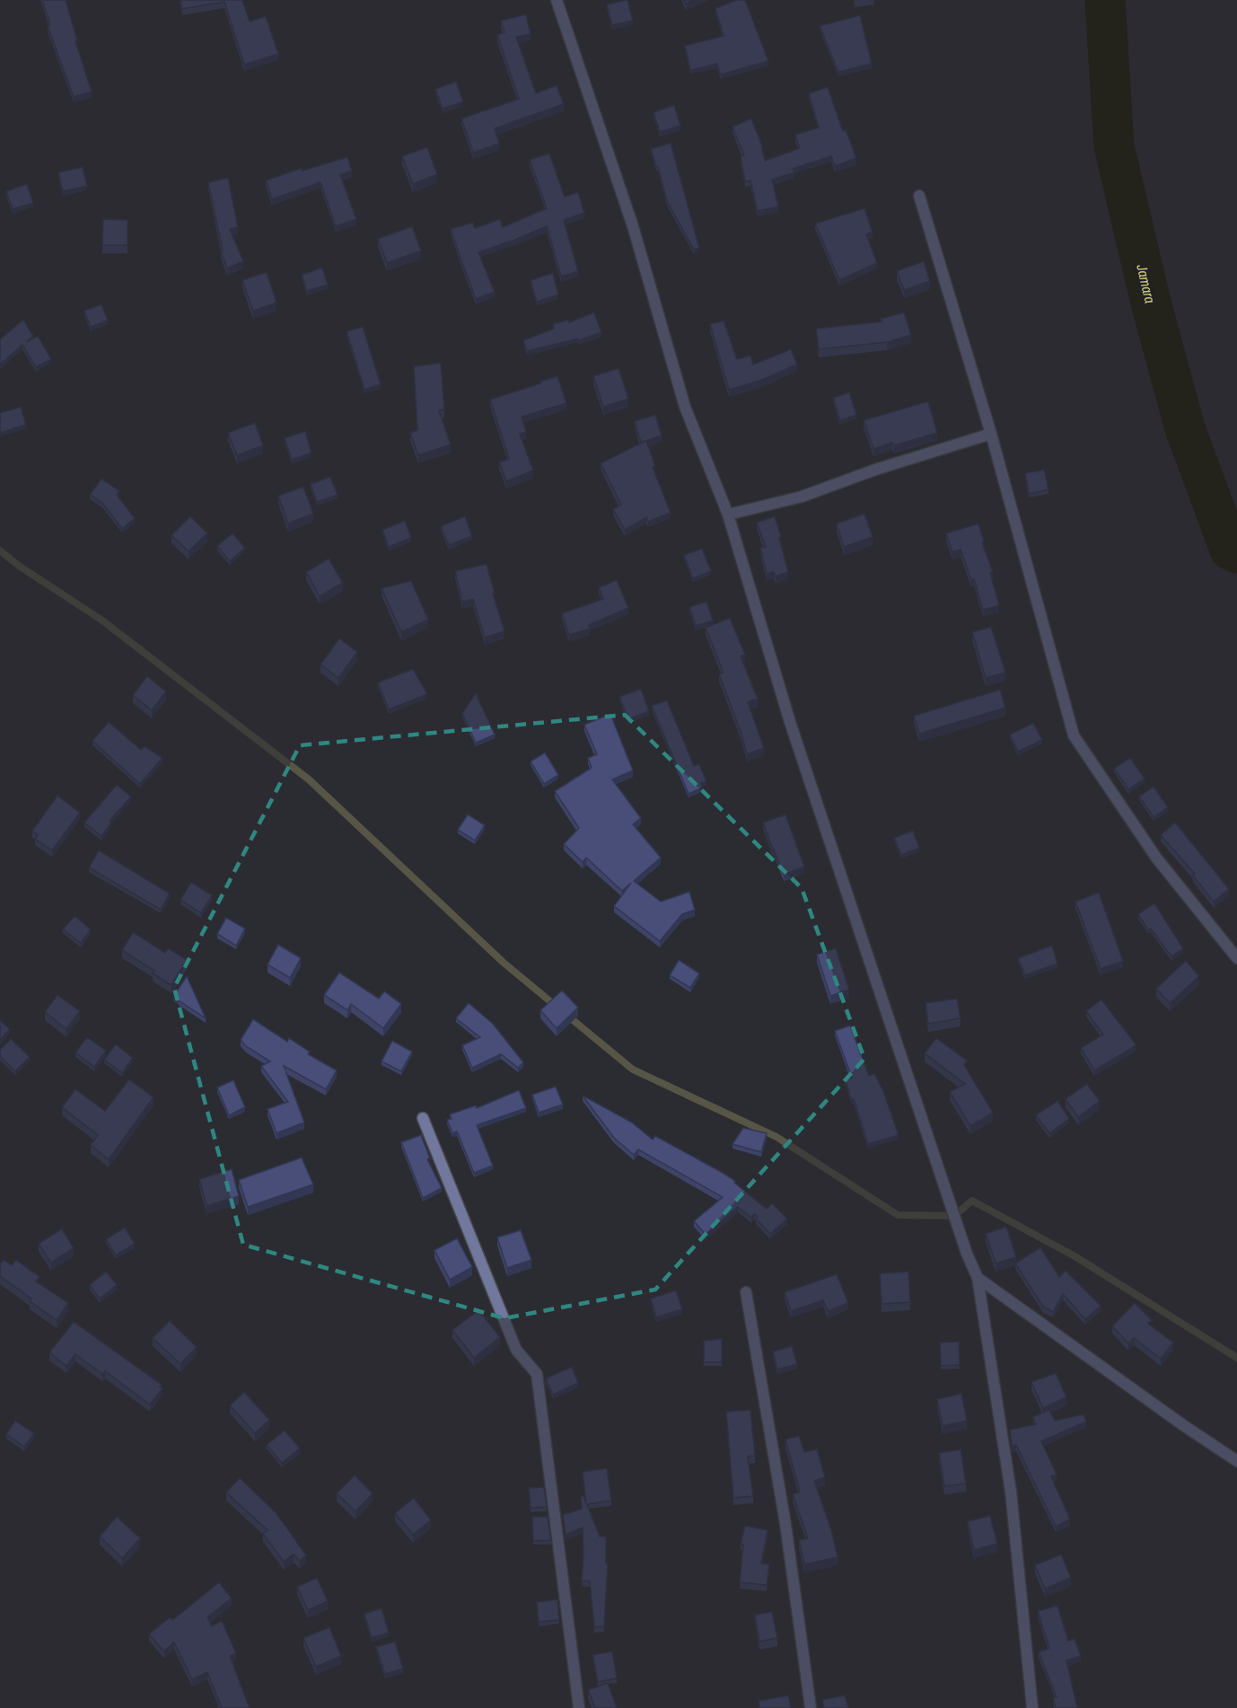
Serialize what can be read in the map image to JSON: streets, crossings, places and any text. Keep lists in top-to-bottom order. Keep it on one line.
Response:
{"water":["Jamara"]}
